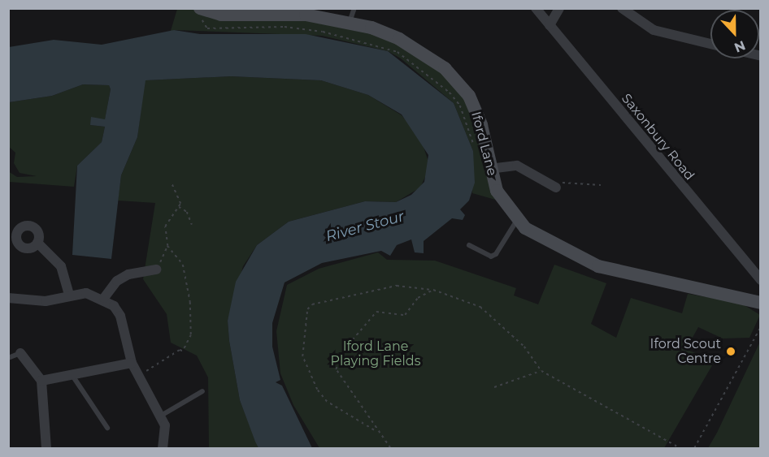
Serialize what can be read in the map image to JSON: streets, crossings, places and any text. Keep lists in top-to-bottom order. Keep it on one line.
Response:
{"streets":{"street":["Saxonbury Road","Iford Lane"]},"water":["River Stour"],"parks":["Iford Lane Playing Fields"],"places":["Iford Scout Centre"],"north":"bottom"}
